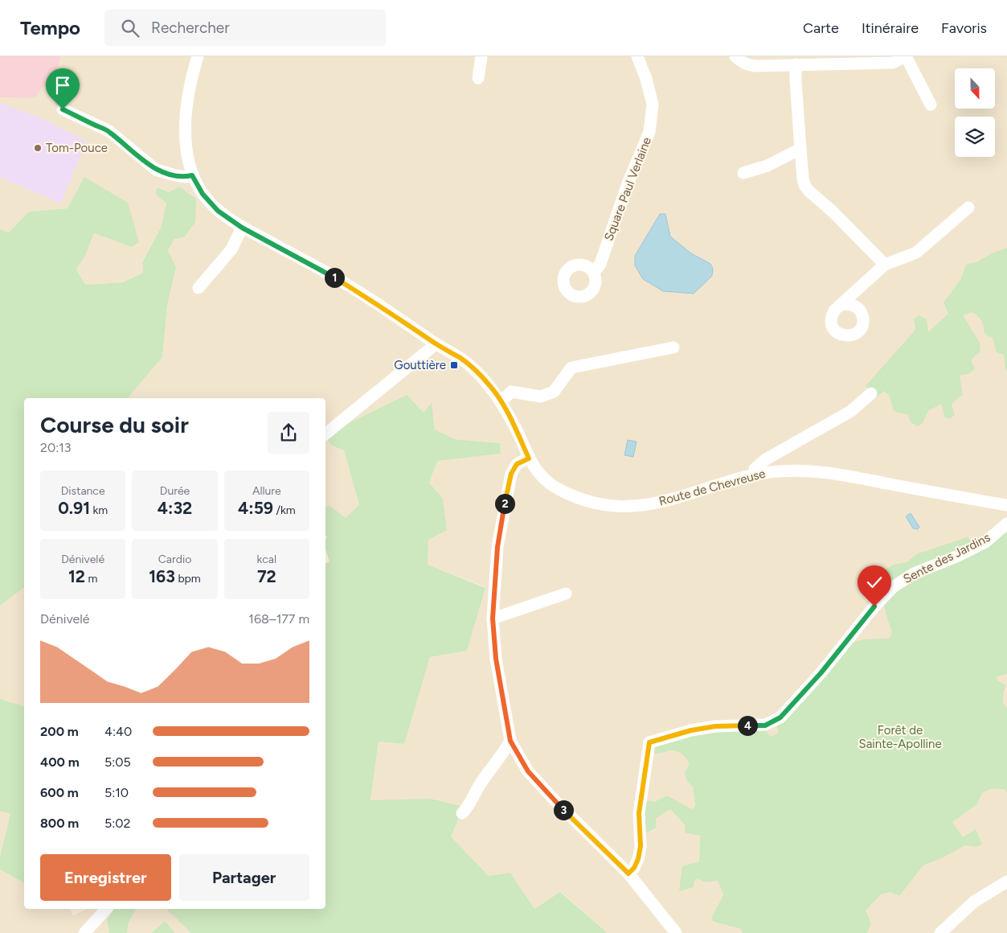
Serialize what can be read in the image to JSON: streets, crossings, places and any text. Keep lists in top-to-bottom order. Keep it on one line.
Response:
{"streets":{"street":["Square Paul Verlaine","Route de Chevreuse","Sente des Jardins"]},"parks":["Forêt de Sainte-Apolline"],"places":{"other":["Tom-Pouce"],"transit":["Gouttière"]},"north":"bottom","page":{"header":"Tempo","search":"Rechercher","nav":["Carte","Itinéraire","Favoris"],"pins":["1","2","4","3"],"heading":["Course du soir","20:13"],"stats":[["Distance","0.91 km"],["Durée","4:32"],["Allure","4:59 /km"],["Dénivelé","12 m"],["Cardio","163 bpm"],["kcal","72"]],"chart":["Dénivelé","168–177 m"],"list":[{"name":"200 m","note":"4:40"},{"name":"400 m","note":"5:05"},{"name":"600 m","note":"5:10"},{"name":"800 m","note":"5:02"}],"buttons":["Enregistrer","Partager"]}}
